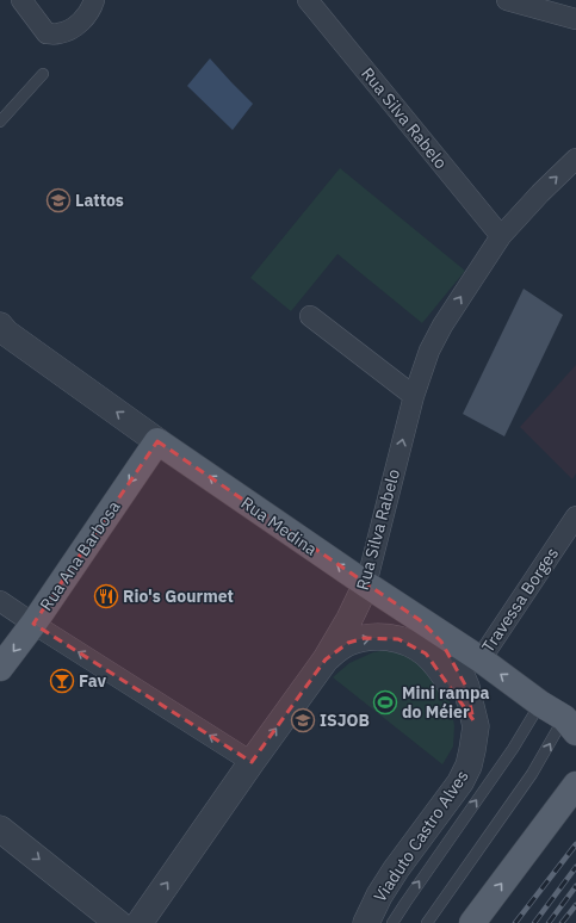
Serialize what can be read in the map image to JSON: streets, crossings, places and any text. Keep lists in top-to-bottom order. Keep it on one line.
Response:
{"streets":{"main road":["Rua Medina","Rua Ana Barbosa"],"street":["Rua Silva Rabelo","Travessa Borges","Viaduto Castro Alves"]},"crossings":[["Rua Silva Rabelo","Rua Medina"],["Rua Medina","Rua Ana Barbosa"],["Rua Medina","Travessa Borges"],["Rua Medina","Viaduto Castro Alves"]],"one_way":["Rua Silva Rabelo","Rua Ana Barbosa"],"places":{"school or university":["Lattos","ISJOB"],"restaurant":["Rio's Gourmet"],"bar":["Fav"],"sports":["Mini rampa do Méier"]}}
